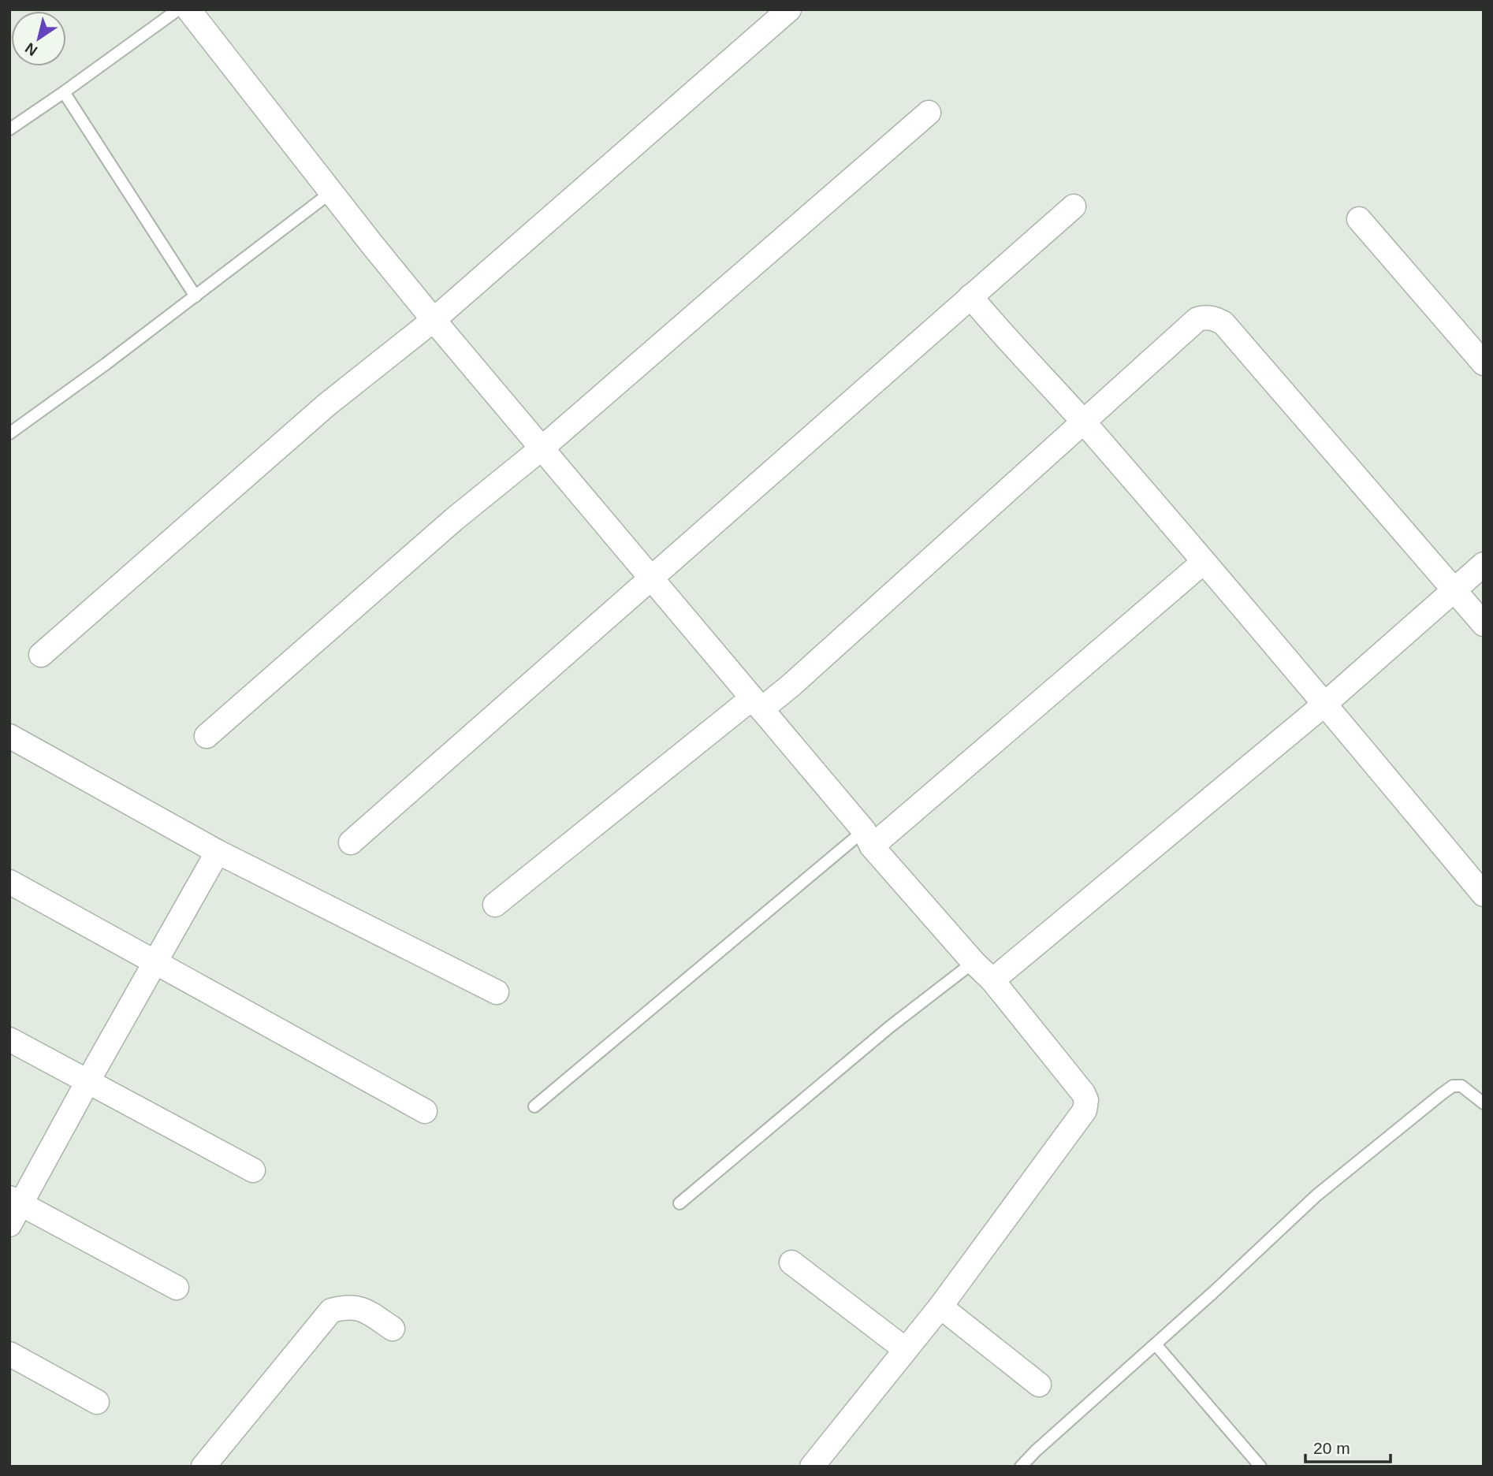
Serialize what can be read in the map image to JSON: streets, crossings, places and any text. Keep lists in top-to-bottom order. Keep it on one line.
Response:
{"scale_bar":"20 m","north":"bottom left"}
